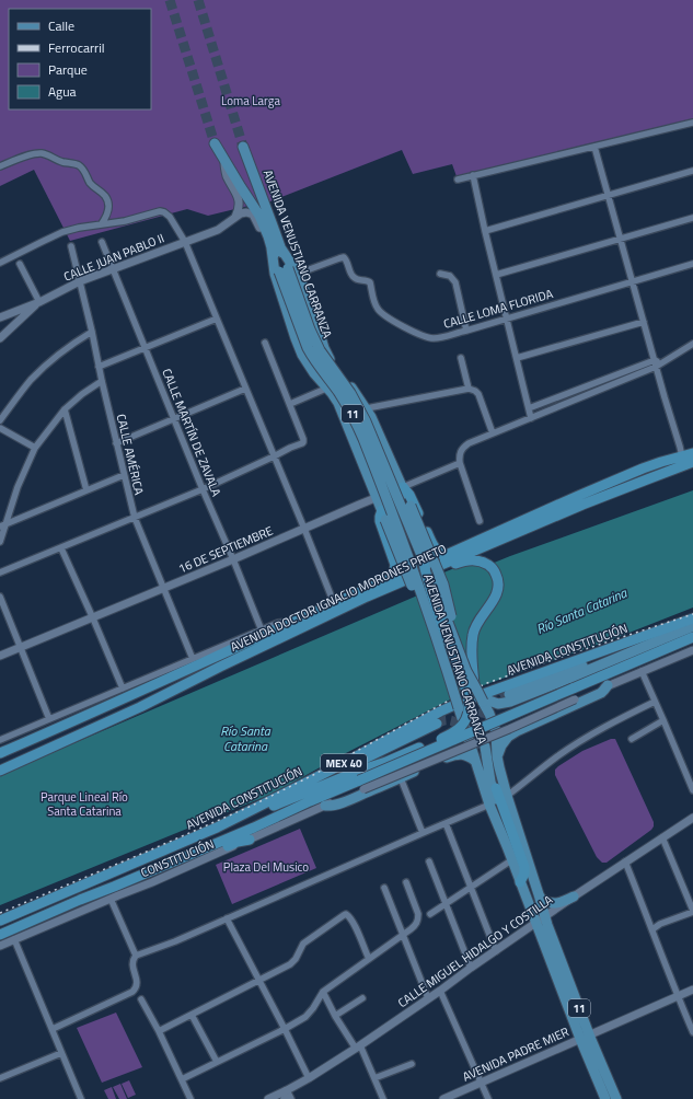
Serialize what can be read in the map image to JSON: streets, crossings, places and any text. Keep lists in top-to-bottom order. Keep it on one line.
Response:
{"streets":{"highway":["AVENIDA DOCTOR IGNACIO MORONES PRIETO","AVENIDA CONSTITUCIÓN","MEX 40"],"main road":["AVENIDA VENUSTIANO CARRANZA","11"],"street":["CALLE JUAN PABLO II","CALLE LOMA FLORIDA","CALLE MARTÍN DE ZAVALA","CALLE AMÉRICA","16 DE SEPTIEMBRE","CONSTITUCIÓN","CALLE MIGUEL HIDALGO Y COSTILLA","AVENIDA PADRE MIER"]},"crossings":[["AVENIDA VENUSTIANO CARRANZA","CALLE MIGUEL HIDALGO Y COSTILLA"],["AVENIDA VENUSTIANO CARRANZA","AVENIDA PADRE MIER"],["CALLE JUAN PABLO II","CALLE MARTÍN DE ZAVALA"],["CALLE JUAN PABLO II","CALLE AMÉRICA"],["CALLE MARTÍN DE ZAVALA","16 DE SEPTIEMBRE"],["CALLE AMÉRICA","16 DE SEPTIEMBRE"],["MEX 40","CONSTITUCIÓN"]],"water":["Río Santa Catarina"],"parks":["Loma Larga","Parque Lineal Río Santa Catarina","Plaza Del Musico"],"legend":["Calle","Ferrocarril","Parque","Agua"]}
